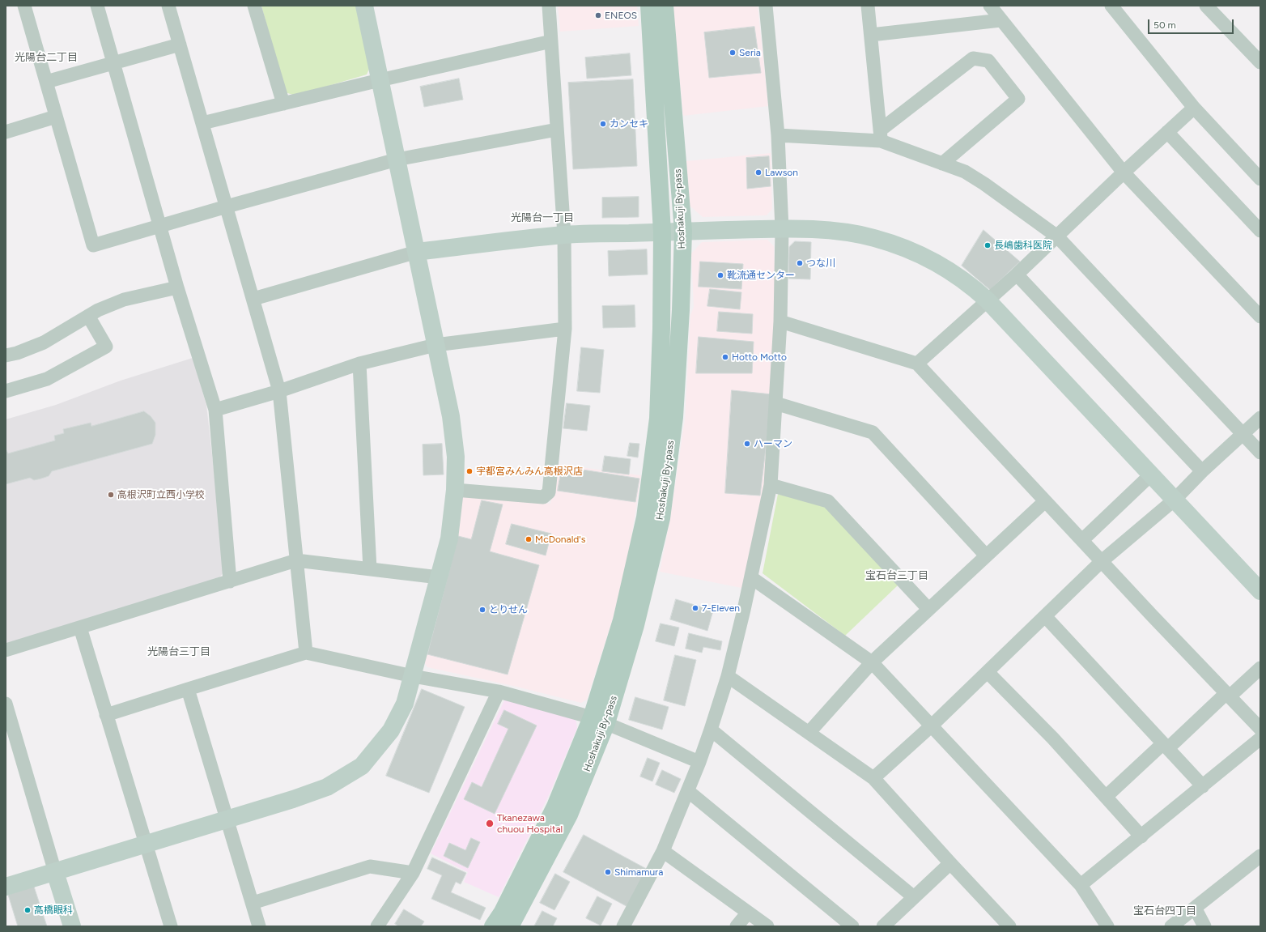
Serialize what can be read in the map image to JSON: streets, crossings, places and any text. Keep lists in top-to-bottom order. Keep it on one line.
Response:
{"streets":{"main road":["Hoshakuji By-pass"]},"districts":["光陽台二丁目","光陽台一丁目","宝石台三丁目","光陽台三丁目","宝石台四丁目"],"places":["ENEOS","Seria","カンセキ","Lawson","長嶋歯科医院","つな川","靴流通センター","Hotto Motto","ハーマン","宇都宮みんみん高根沢店","高根沢町立西小学校","McDonald's","7-Eleven","とりせん","Tkanezawa chuou Hospital","Shimamura","高橋眼科"],"scale_bar":"50 m"}
